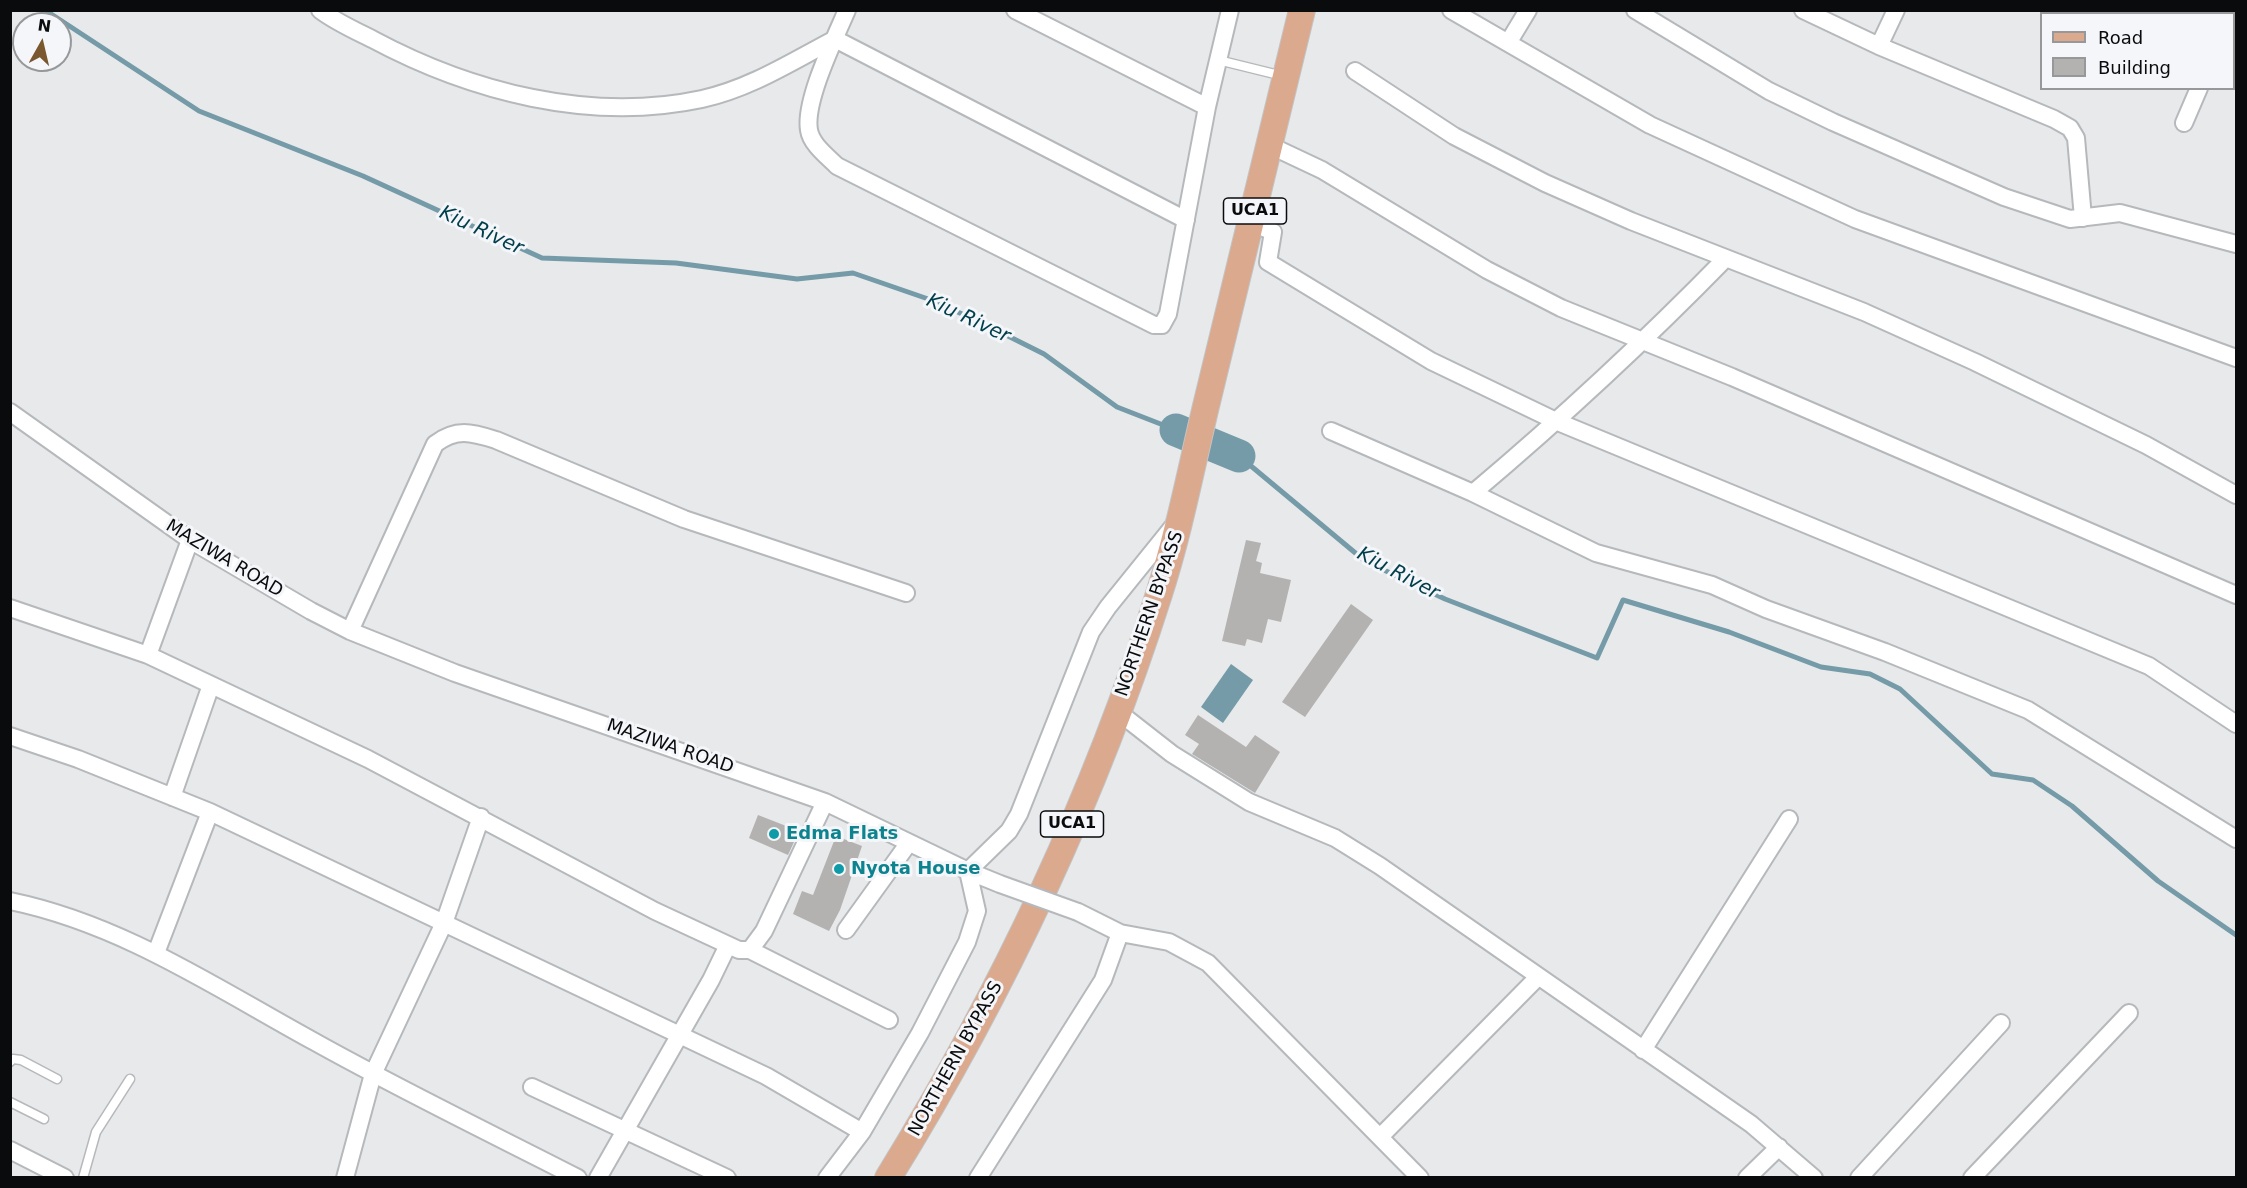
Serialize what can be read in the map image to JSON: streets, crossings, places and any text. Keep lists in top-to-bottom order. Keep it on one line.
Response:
{"streets":{"main road":["UCA1","NORTHERN BYPASS"],"street":["MAZIWA ROAD"]},"water":["Kiu River"],"places":["Edma Flats","Nyota House"],"legend":["Road","Building"],"north":"top"}
